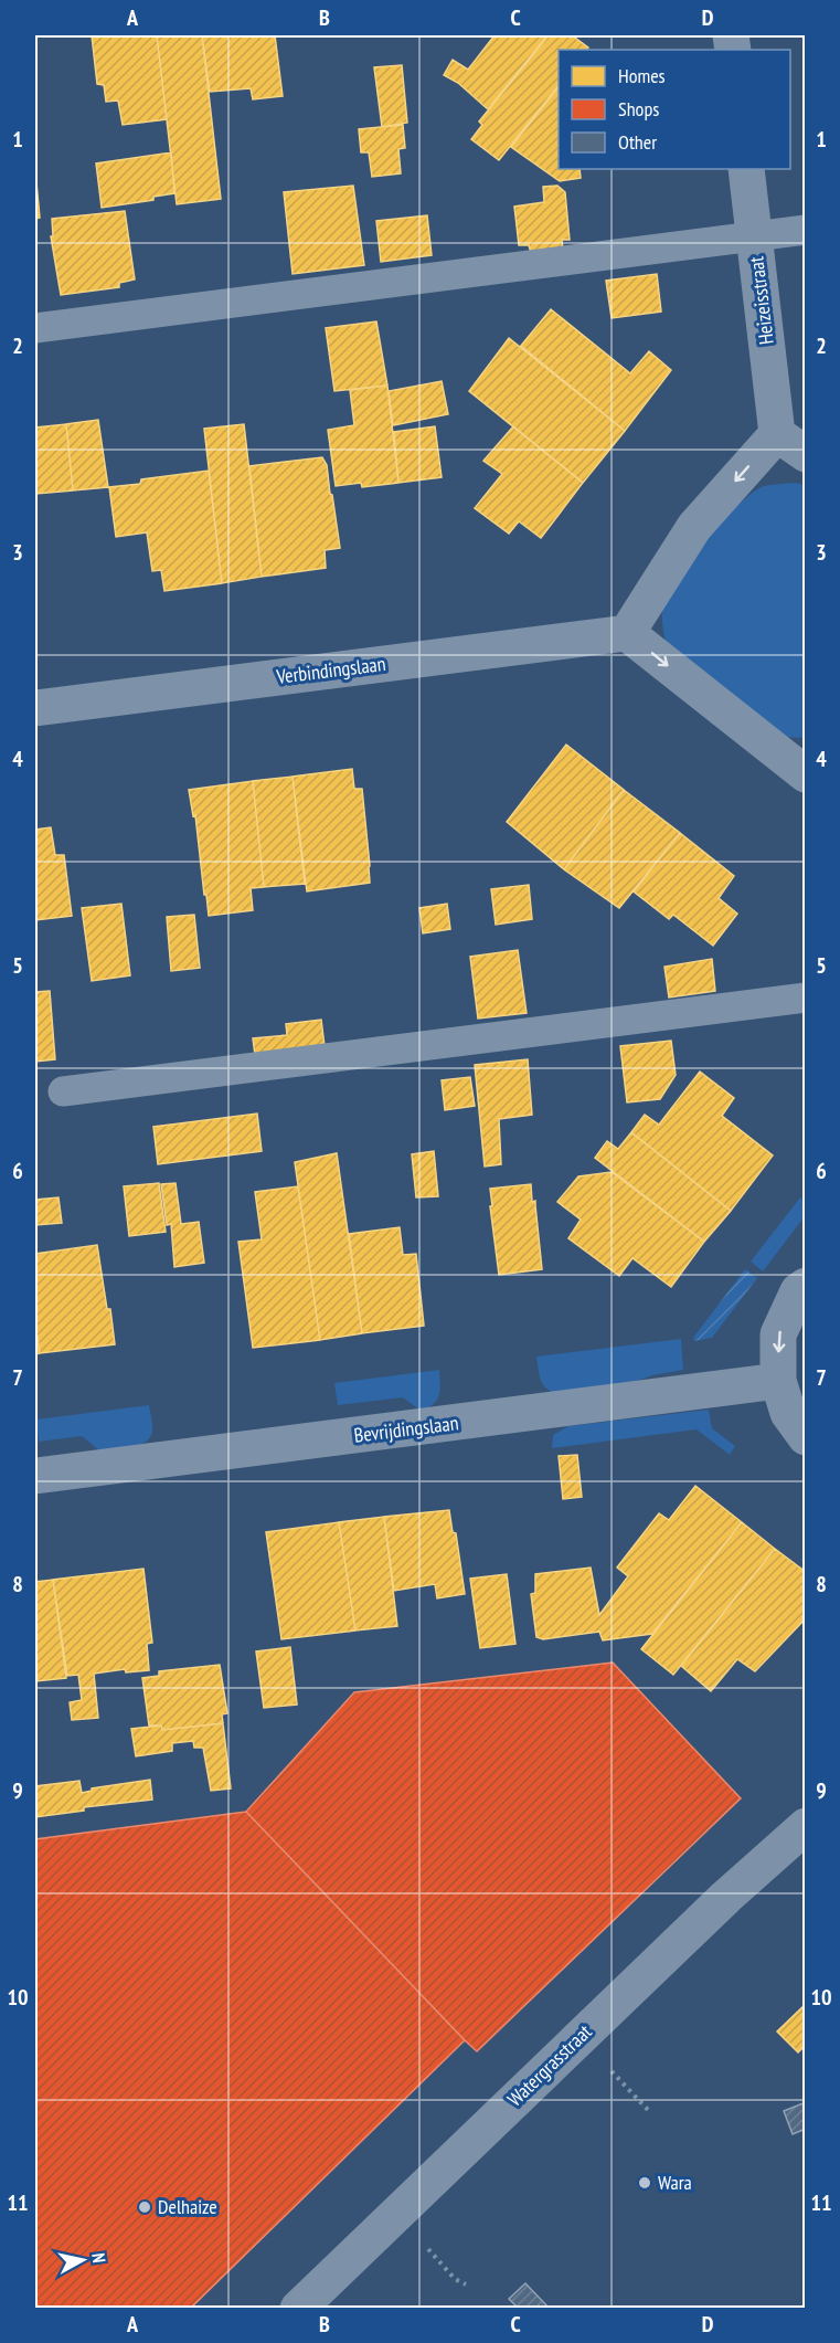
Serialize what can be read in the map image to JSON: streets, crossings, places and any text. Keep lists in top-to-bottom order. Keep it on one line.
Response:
{"streets":{"street":["Heizeisstraat","Verbindingslaan","Bevrijdingslaan","Watergrasstraat"]},"places":["Wara","Delhaize"],"legend":["Homes","Shops","Other"],"north":"right","grid":{"columns":["A","B","C","D"],"rows":["1","2","3","4","5","6","7","8","9","10","11"]}}
